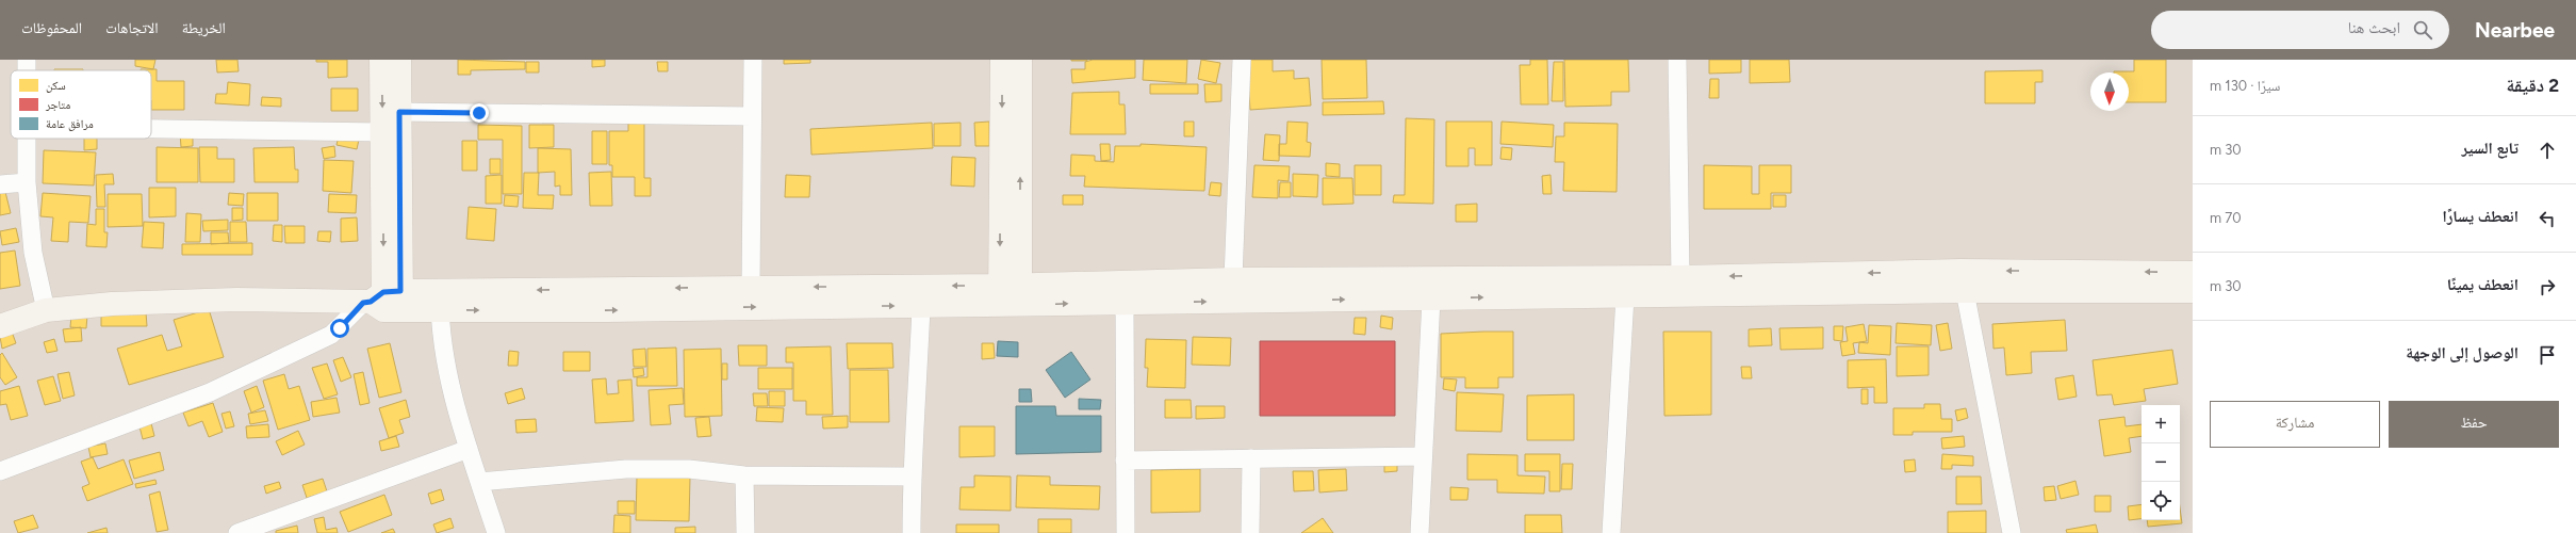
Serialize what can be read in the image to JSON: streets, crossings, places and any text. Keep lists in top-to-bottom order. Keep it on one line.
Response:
{"legend":["سكن","متاجر","مرافق عامة"],"north":"bottom","page":{"header":"Nearbee","search":"ابحث هنا","nav":["الخريطة","الاتجاهات","المحفوظات"],"heading":["2 دقيقة","سيرًا · 130 m"],"list":[["تابع السير","30 m"],["انعطف يسارًا","70 m"],["انعطف يمينًا","30 m"],"الوصول إلى الوجهة"],"buttons":["حفظ","مشاركة"],"map_buttons":["+","−"]}}
